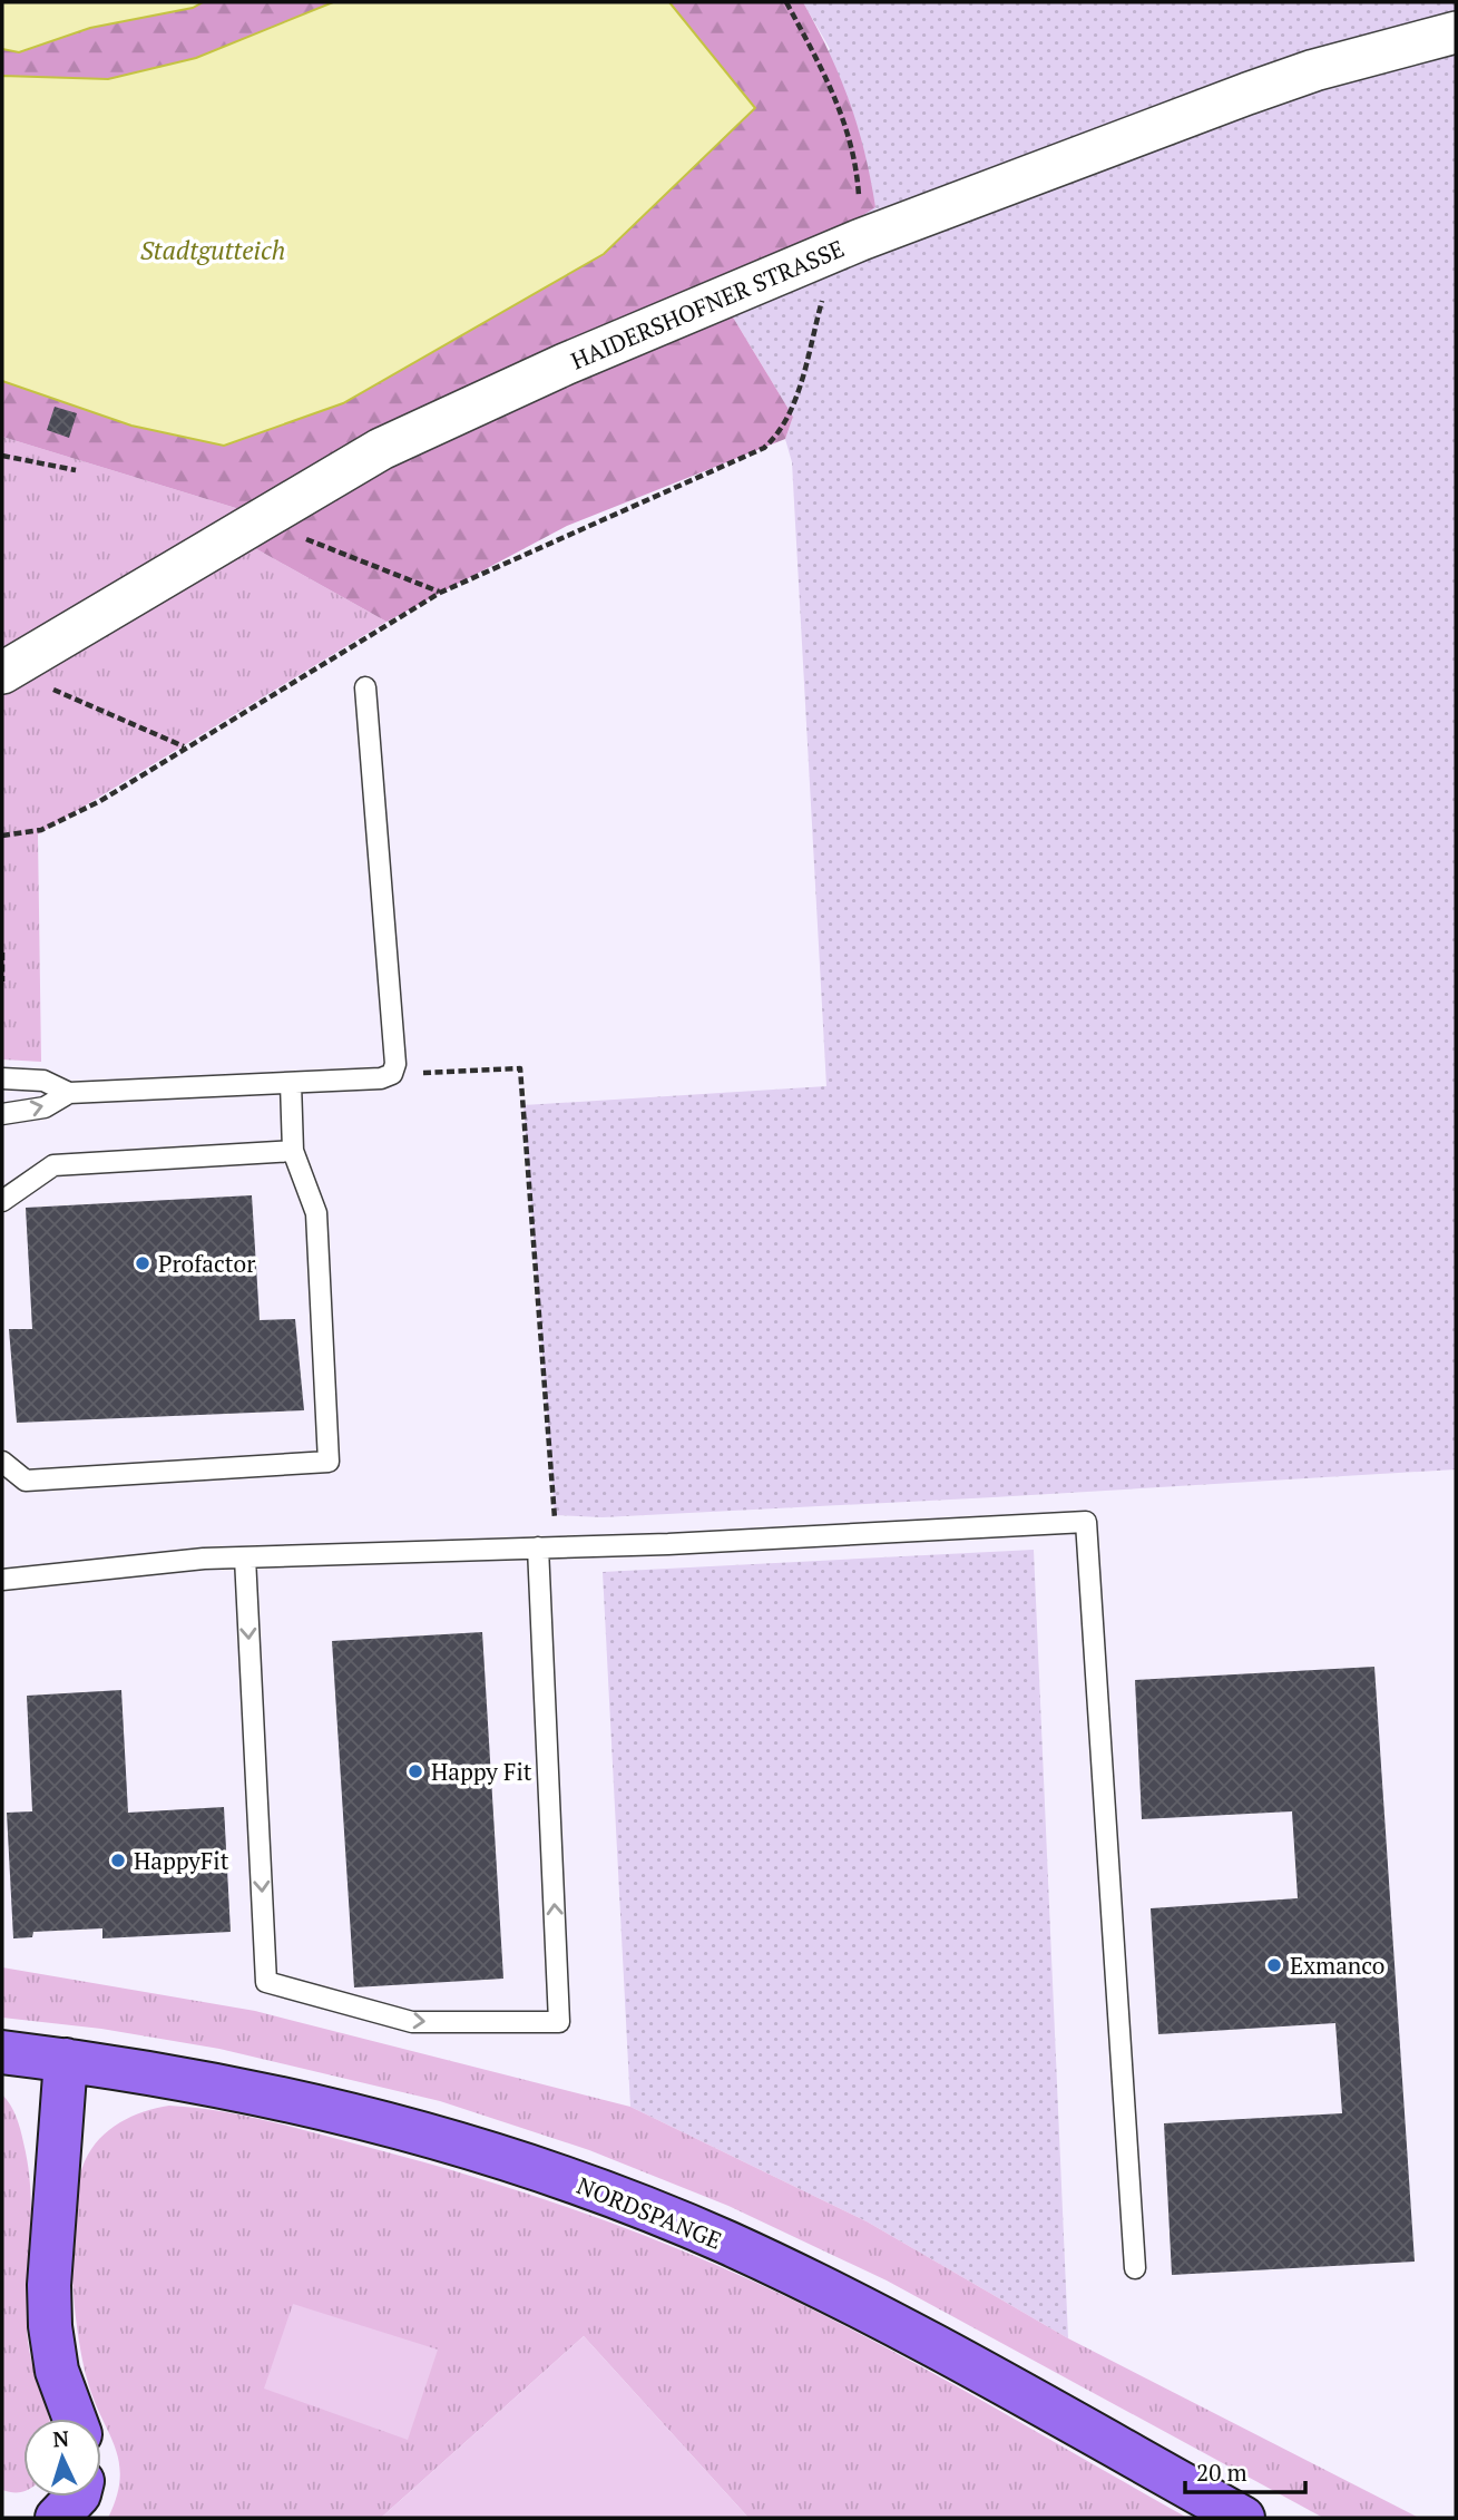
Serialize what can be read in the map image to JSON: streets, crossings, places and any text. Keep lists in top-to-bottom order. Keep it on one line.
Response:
{"streets":{"main road":["NORDSPANGE"],"street":["HAIDERSHOFNER STRASSE"]},"water":["Stadtgutteich"],"places":["Profactor","Happy Fit","HappyFit","Exmanco"],"scale_bar":"20 m","north":"top"}
